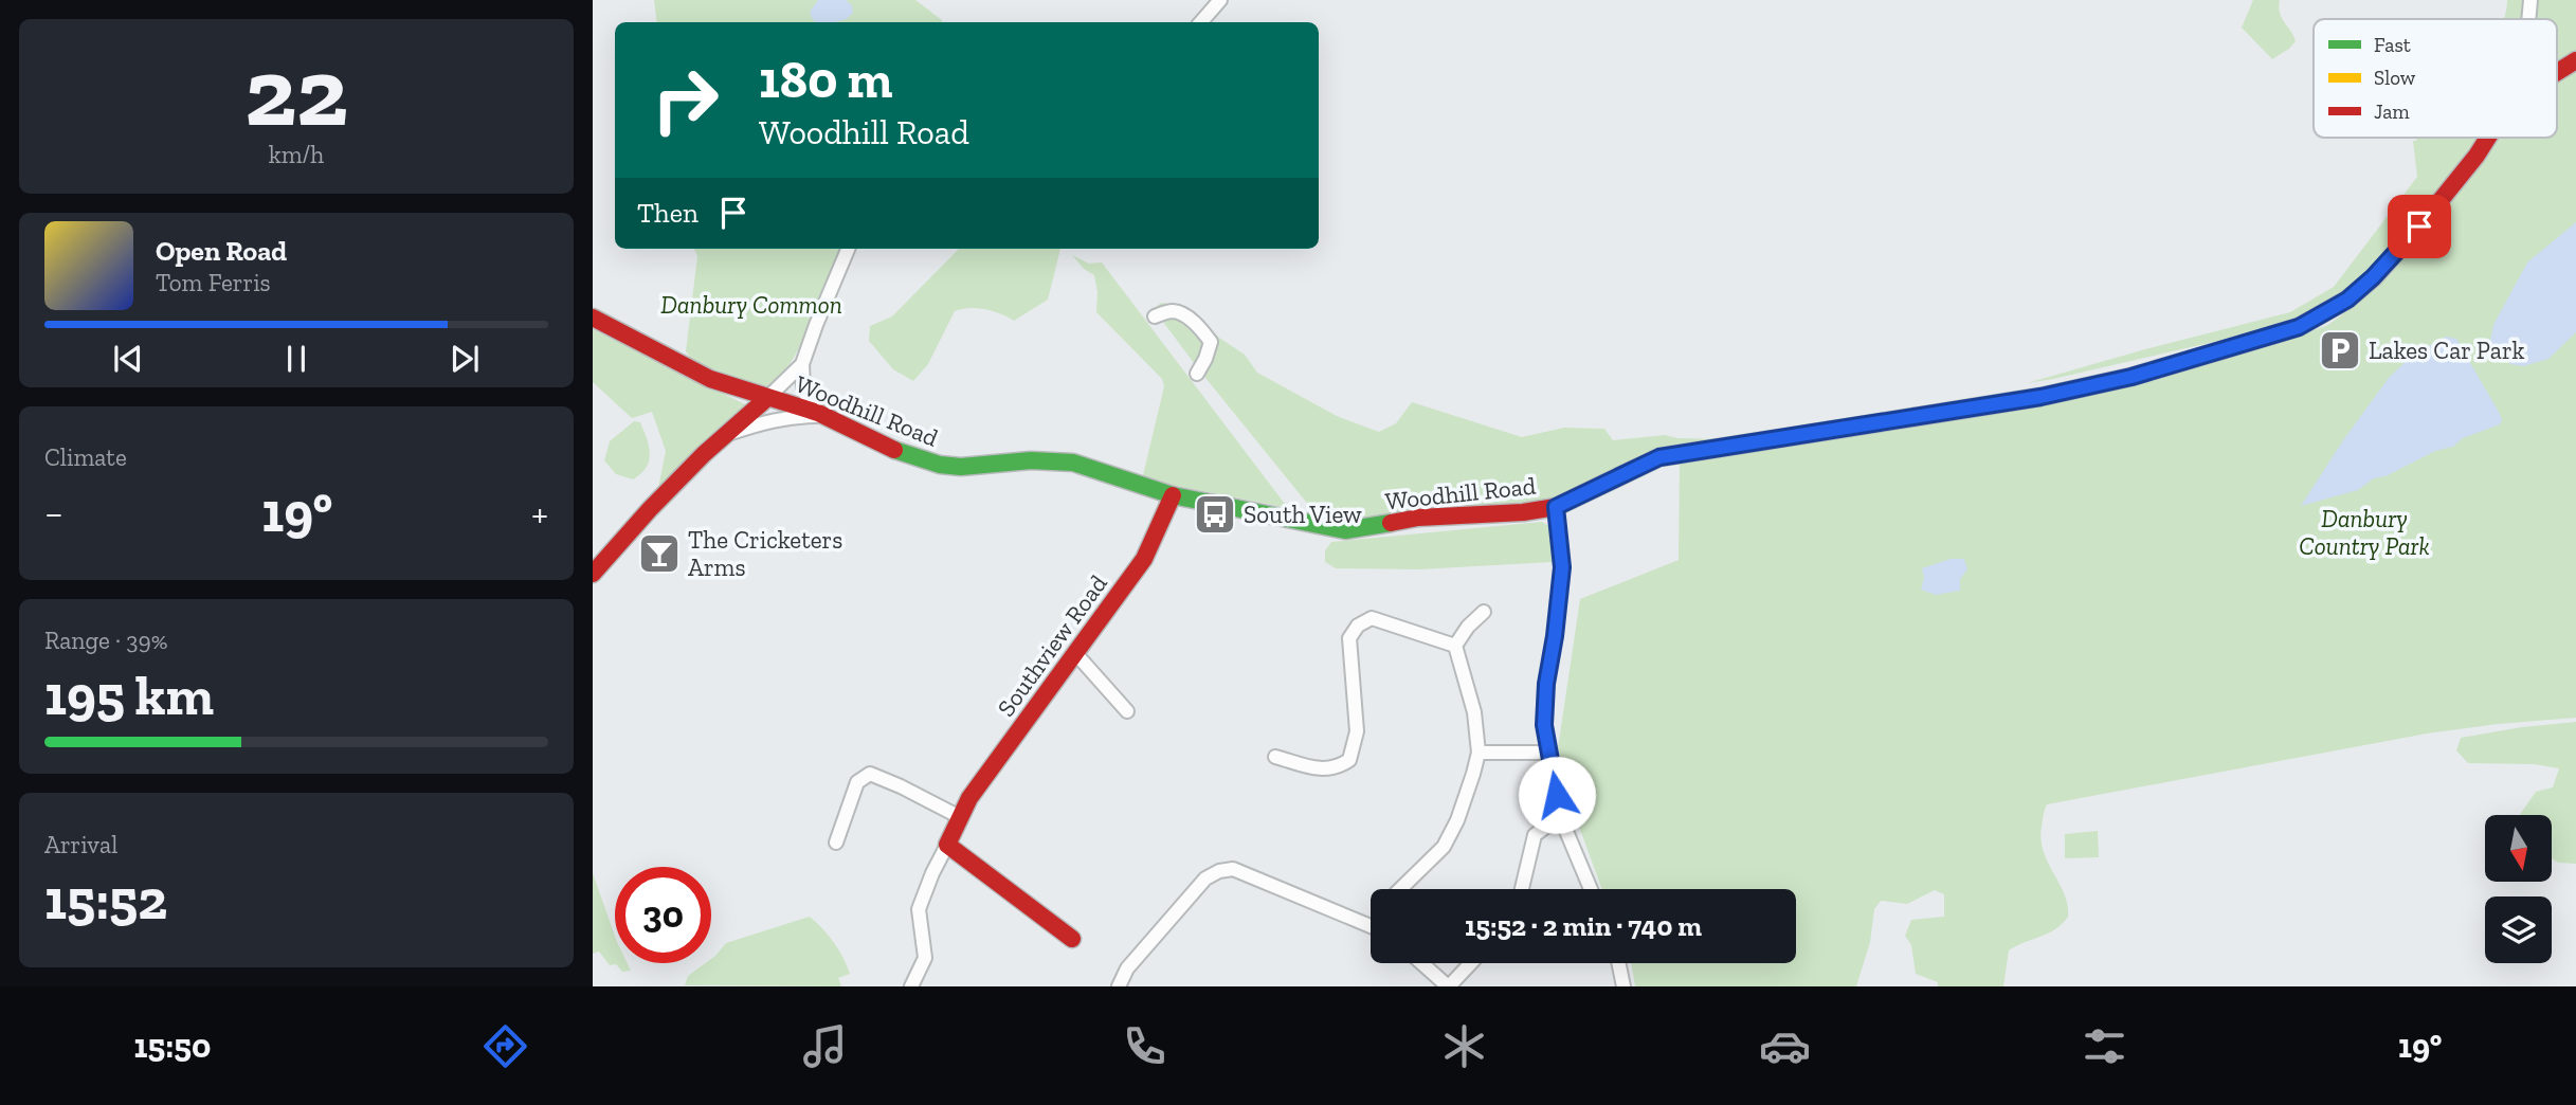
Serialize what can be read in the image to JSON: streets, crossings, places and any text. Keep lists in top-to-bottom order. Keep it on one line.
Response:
{"streets":{"street":["Woodhill Road","Southview Road"]},"crossings":[["Woodhill Road","Southview Road"]],"parks":["Danbury Common","Danbury Country Park"],"places":{"parking":["Lakes Car Park"],"bus stop":["South View"],"bar":["The Cricketers Arms"]},"legend":["Fast","Slow","Jam"],"north":"bottom","page":{"tile":[["22","km/h"],"Climate",["Range · 39%","195 km"],["Arrival","15:52"]],"turn":["180 m","Woodhill Road"],"then":"Then","song":["Open Road","Tom Ferris"],"heat":["−","19°","+"],"limit":"30","trip":"15:52 · 2 min · 740 m","tabs":["15:50","19°"]}}
